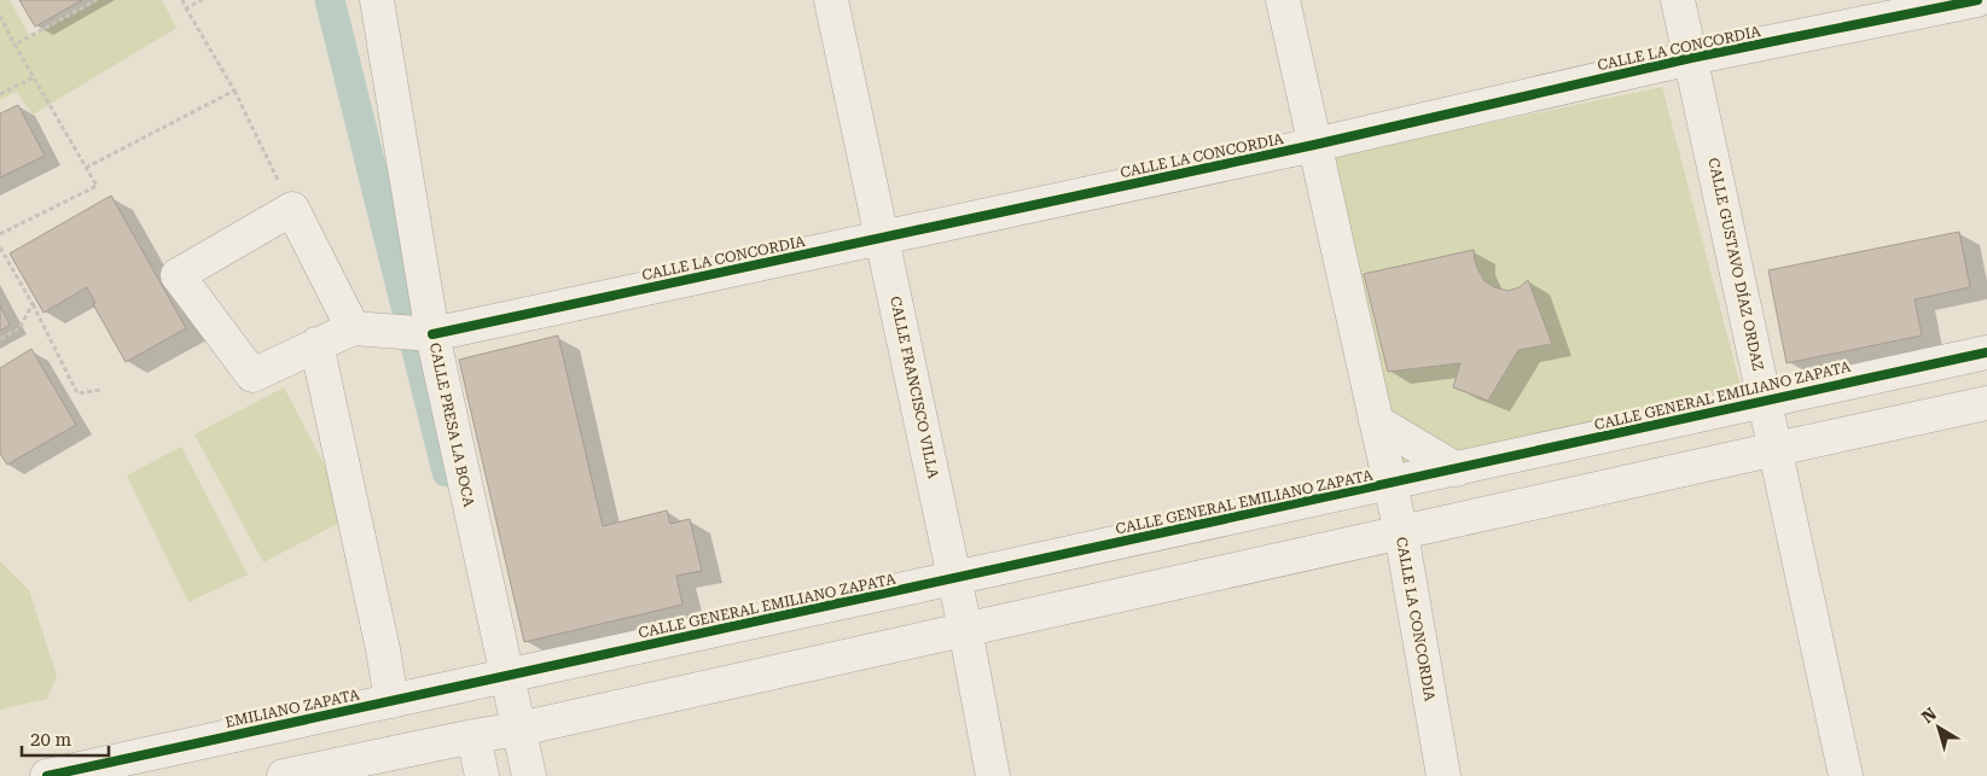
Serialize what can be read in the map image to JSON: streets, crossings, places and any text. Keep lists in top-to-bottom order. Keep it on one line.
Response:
{"streets":{"street":["CALLE LA CONCORDIA","CALLE GUSTAVO DÍAZ ORDAZ","CALLE FRANCISCO VILLA","CALLE GENERAL EMILIANO ZAPATA","CALLE PRESA LA BOCA","EMILIANO ZAPATA"]},"crossings":[["CALLE LA CONCORDIA","CALLE GUSTAVO DÍAZ ORDAZ"],["CALLE LA CONCORDIA","CALLE FRANCISCO VILLA"],["CALLE LA CONCORDIA","CALLE GENERAL EMILIANO ZAPATA"],["CALLE LA CONCORDIA","CALLE PRESA LA BOCA"],["CALLE GUSTAVO DÍAZ ORDAZ","CALLE GENERAL EMILIANO ZAPATA"],["CALLE FRANCISCO VILLA","CALLE GENERAL EMILIANO ZAPATA"],["CALLE GENERAL EMILIANO ZAPATA","CALLE PRESA LA BOCA"],["CALLE GENERAL EMILIANO ZAPATA","EMILIANO ZAPATA"],["CALLE PRESA LA BOCA","EMILIANO ZAPATA"]],"scale_bar":"20 m","north":"top left"}
